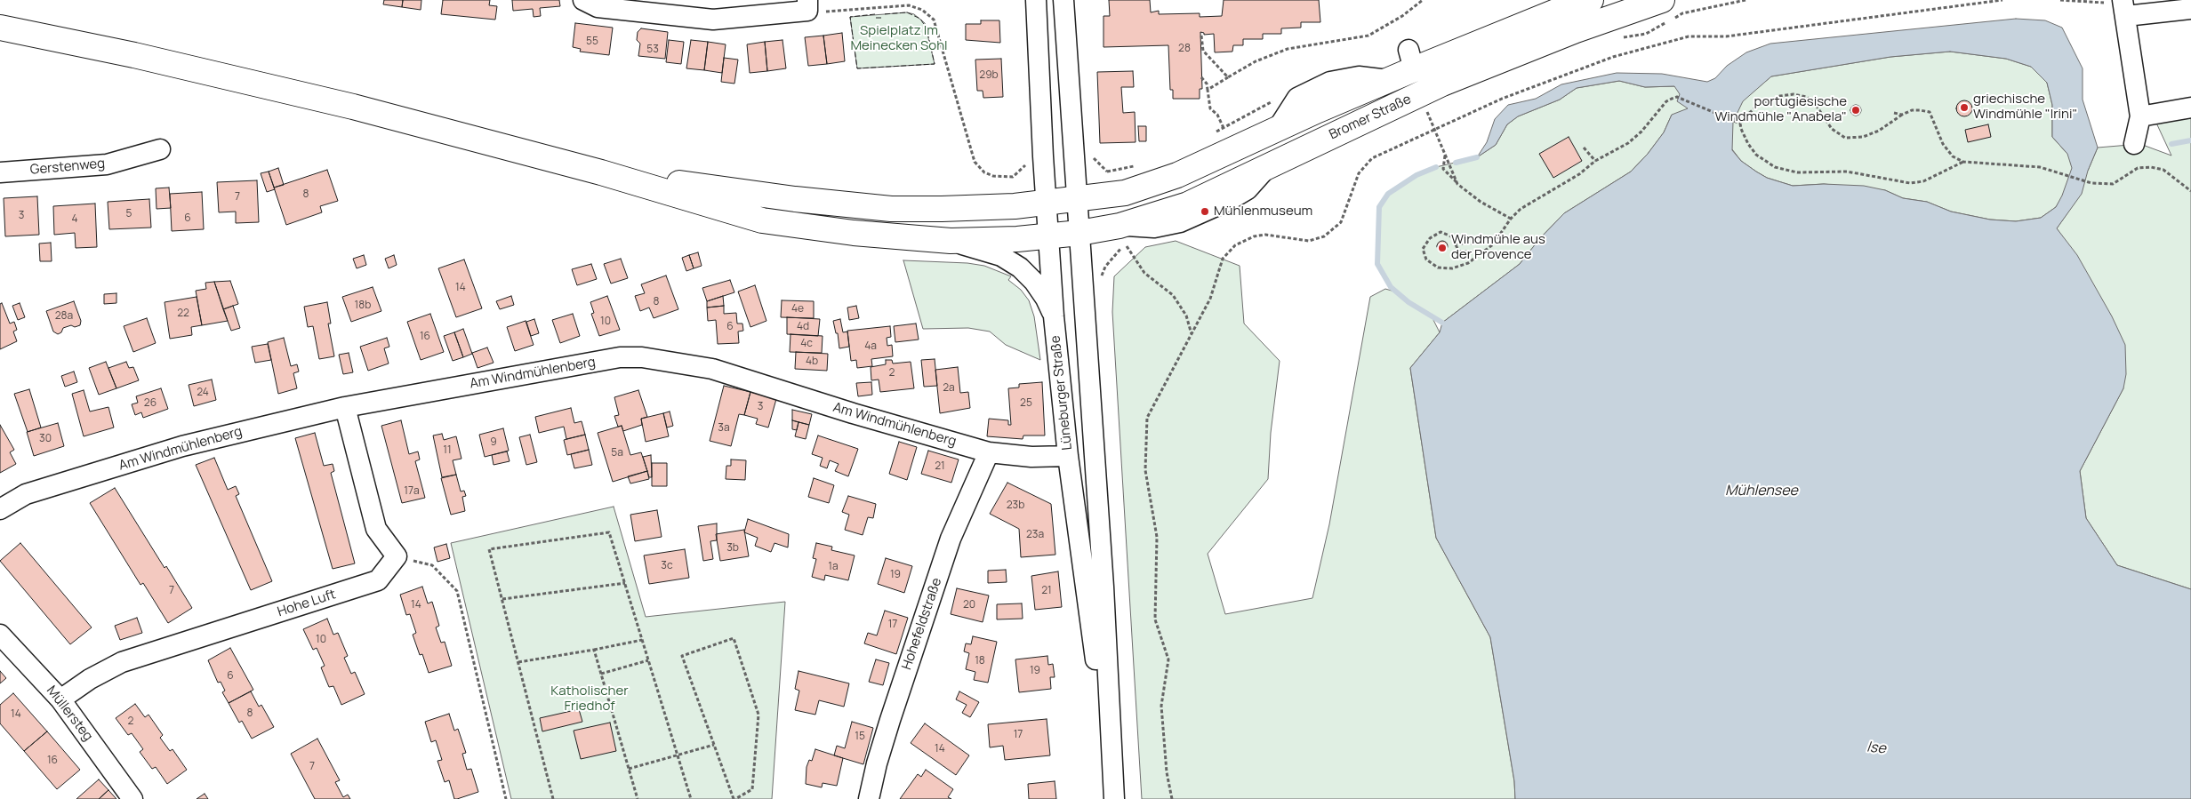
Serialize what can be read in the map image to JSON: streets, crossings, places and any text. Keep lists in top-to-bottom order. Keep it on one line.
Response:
{"streets":{"main road":["Bromer Straße"],"street":["Gerstenweg","Am Windmühlenberg","Lüneburger Straße","Hohe Luft","Hohefeldstraße","Müllersteg"]},"crossings":[["Bromer Straße","Lüneburger Straße"],["Am Windmühlenberg","Lüneburger Straße"],["Am Windmühlenberg","Hohefeldstraße"],["Hohe Luft","Müllersteg"]],"water":["Mühlensee","Ise"],"parks":["Spielplatz Im Meinecken Sohl","Katholischer Friedhof"],"places":["griechische Windmühle \"Irini\"","portugiesische Windmühle \"Anabela\"","Mühlenmuseum","Windmühle aus der Provence"],"house_numbers":["55","28","53","29b","8","7","5","3","6","4","14","8","18b","4e","22","28a","10","6","4d","16","4c","4a","4b","2","2a","24","26","25","3","3a","30","9","11","5a","21","17a","23b","23a","3b","3c","1a","19","7","21","14","20","17","10","18","19","6","8","14","2","17","15","14","16","7"]}
